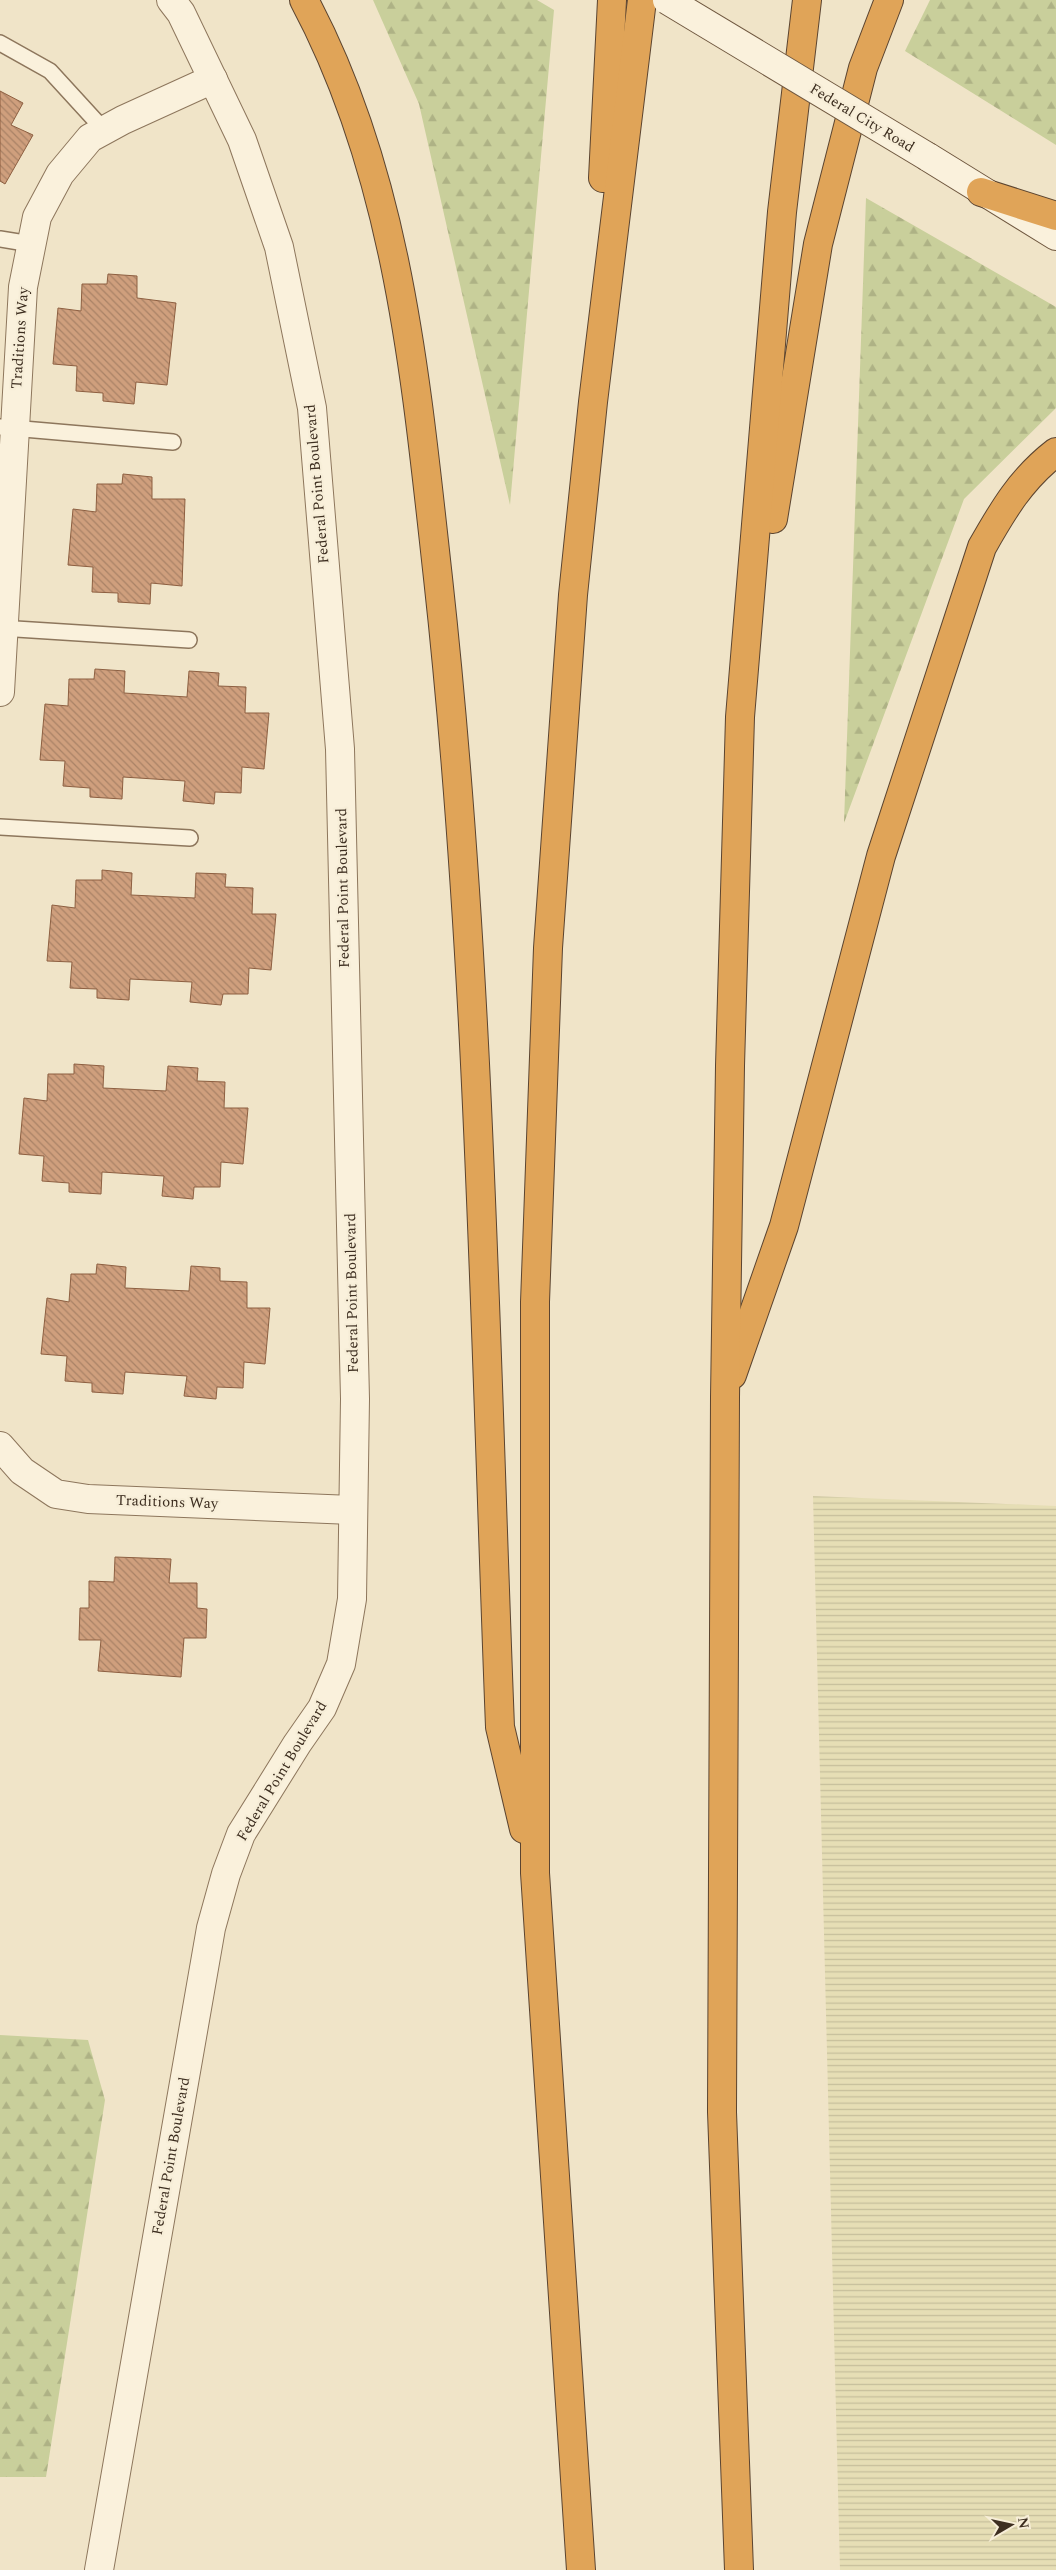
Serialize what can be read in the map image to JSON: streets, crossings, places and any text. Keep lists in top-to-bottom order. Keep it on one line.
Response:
{"streets":{"street":["Federal City Road","Traditions Way","Federal Point Boulevard"]},"crossings":[["Traditions Way","Federal Point Boulevard"]],"north":"right"}
